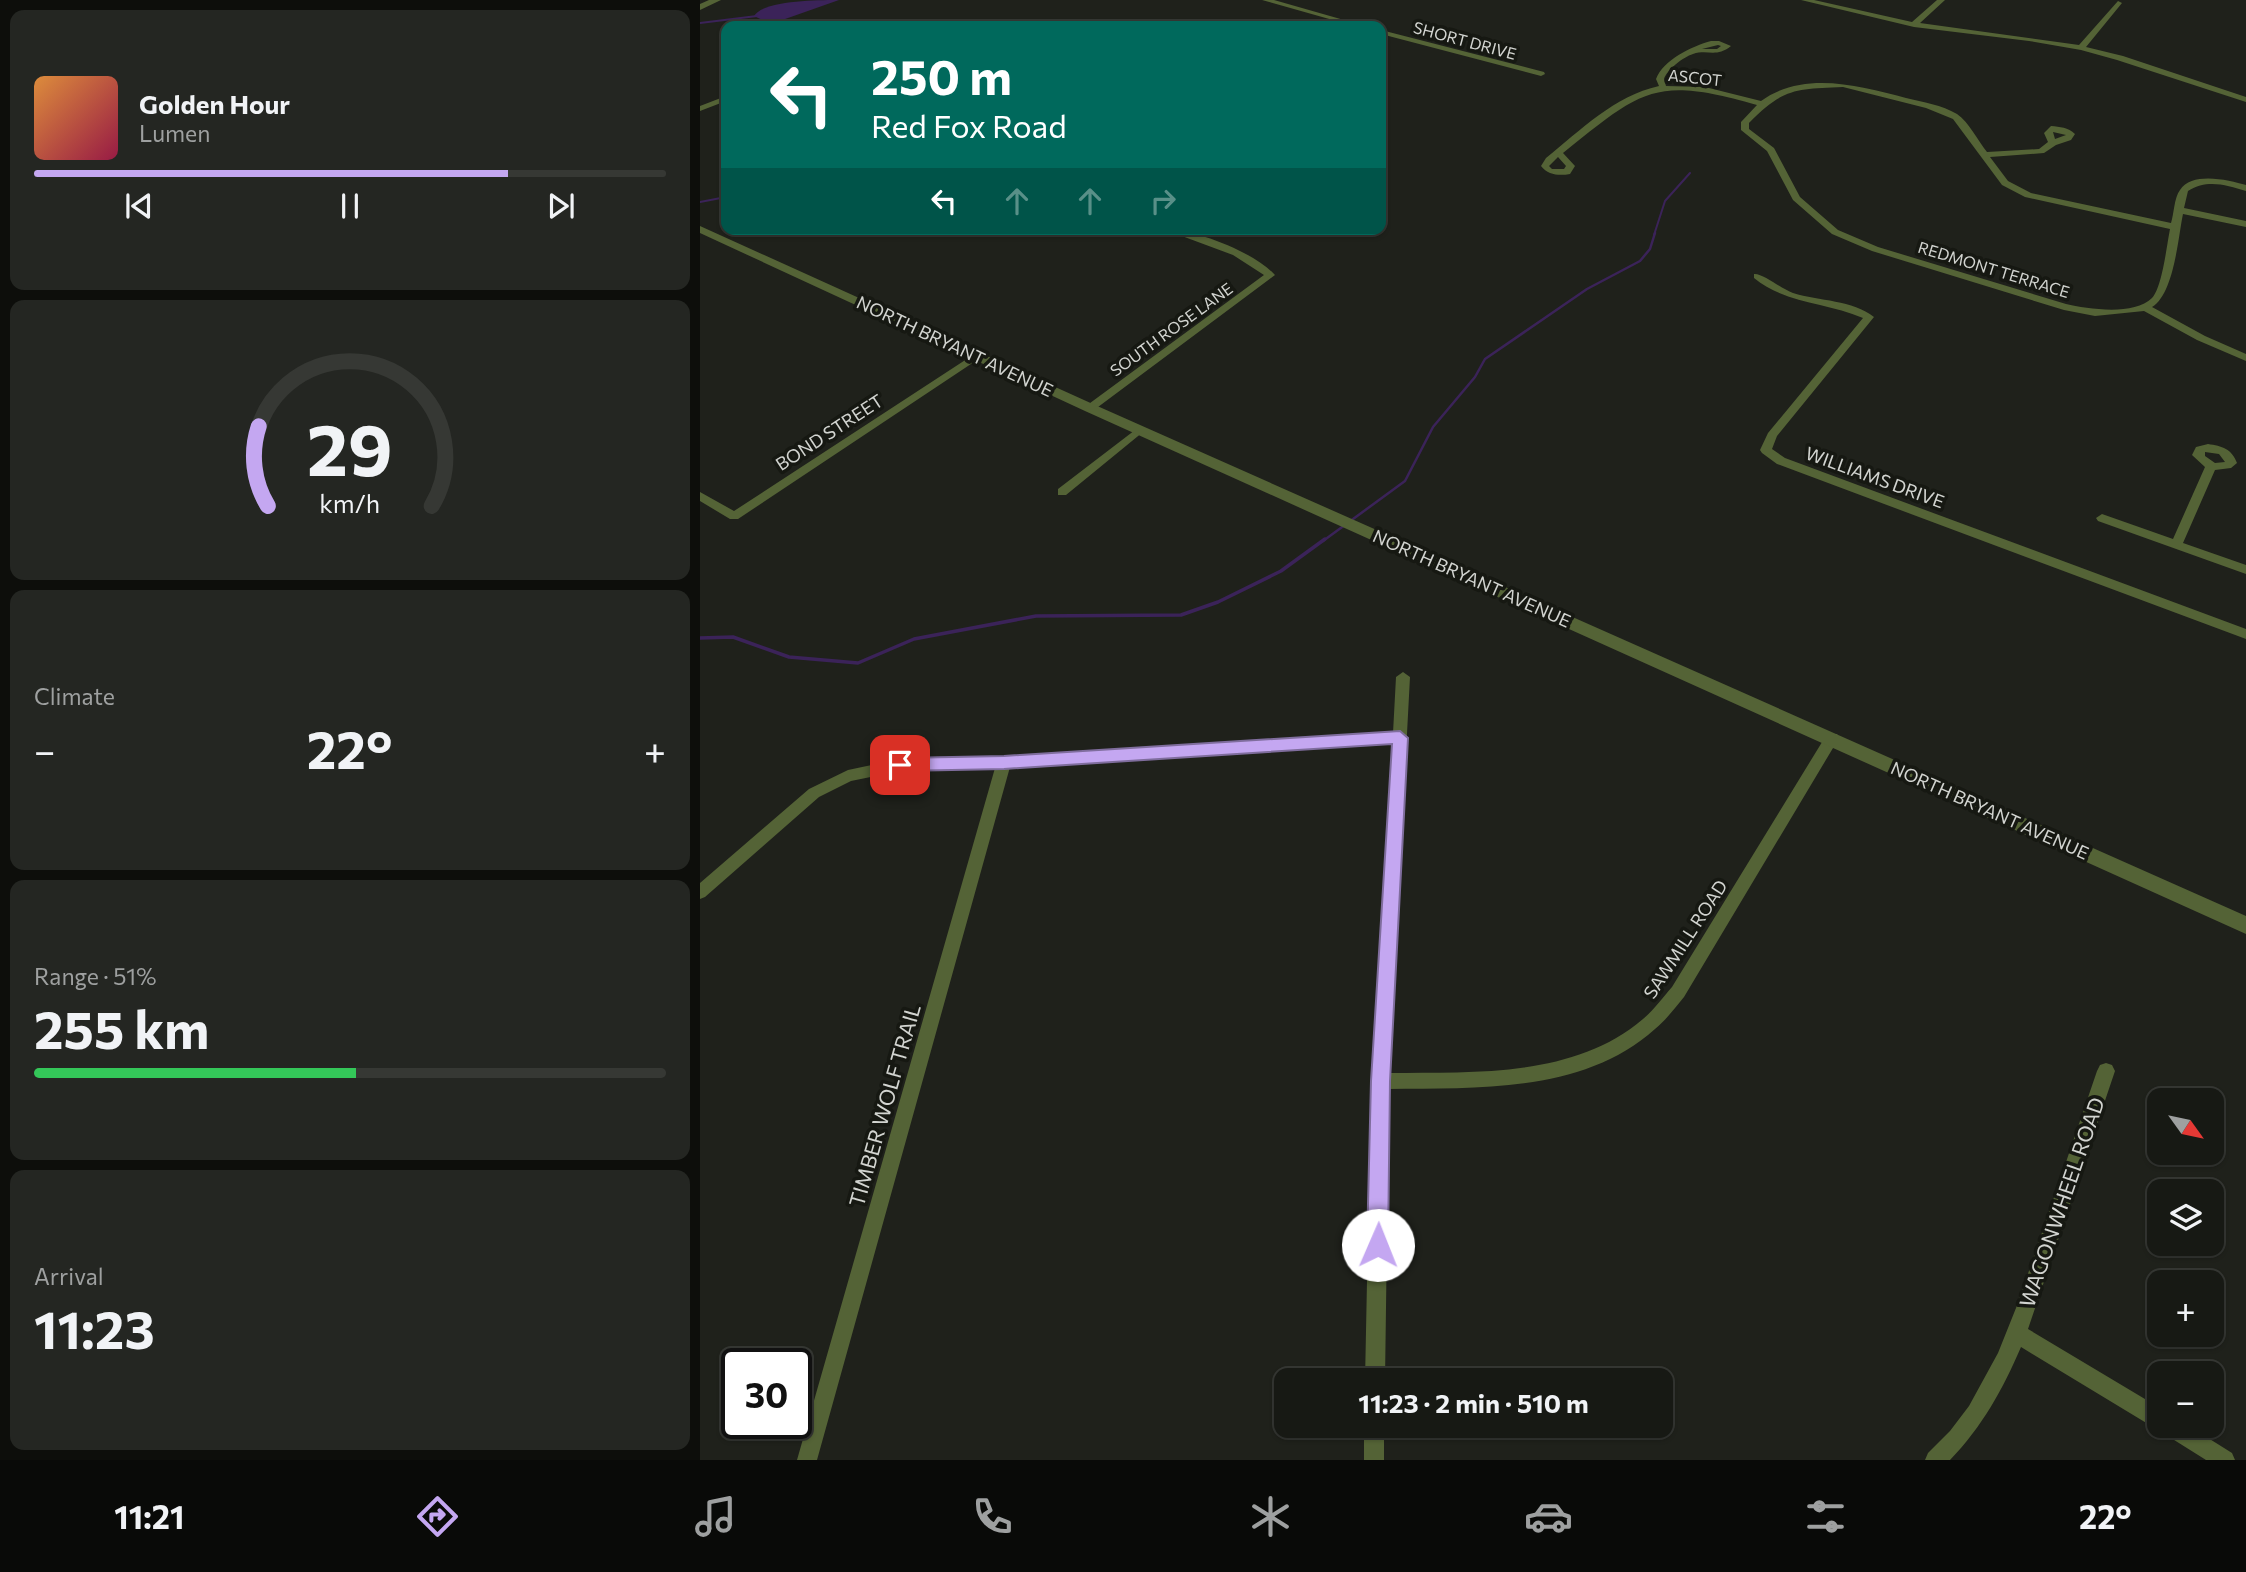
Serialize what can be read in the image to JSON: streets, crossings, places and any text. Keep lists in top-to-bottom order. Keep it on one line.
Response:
{"streets":{"street":["SHORT DRIVE","ASCOT","REDMONT TERRACE","SOUTH ROSE LANE","NORTH BRYANT AVENUE","BOND STREET","WILLIAMS DRIVE","SAWMILL ROAD","TIMBER WOLF TRAIL","WAGONWHEEL ROAD"]},"crossings":[["ASCOT","REDMONT TERRACE"],["SOUTH ROSE LANE","NORTH BRYANT AVENUE"],["NORTH BRYANT AVENUE","BOND STREET"],["NORTH BRYANT AVENUE","SAWMILL ROAD"]],"north":"bottom right","page":{"turn":["250 m","Red Fox Road"],"song":["Golden Hour","Lumen"],"tile":["Climate",["Range · 51%","255 km"],["Arrival","11:23"]],"heat":["−","22°","+"],"map_buttons":["+","−"],"limit":"30","trip":"11:23 · 2 min · 510 m","tabs":["11:21","22°"],"gauge":["29","km/h"]}}
